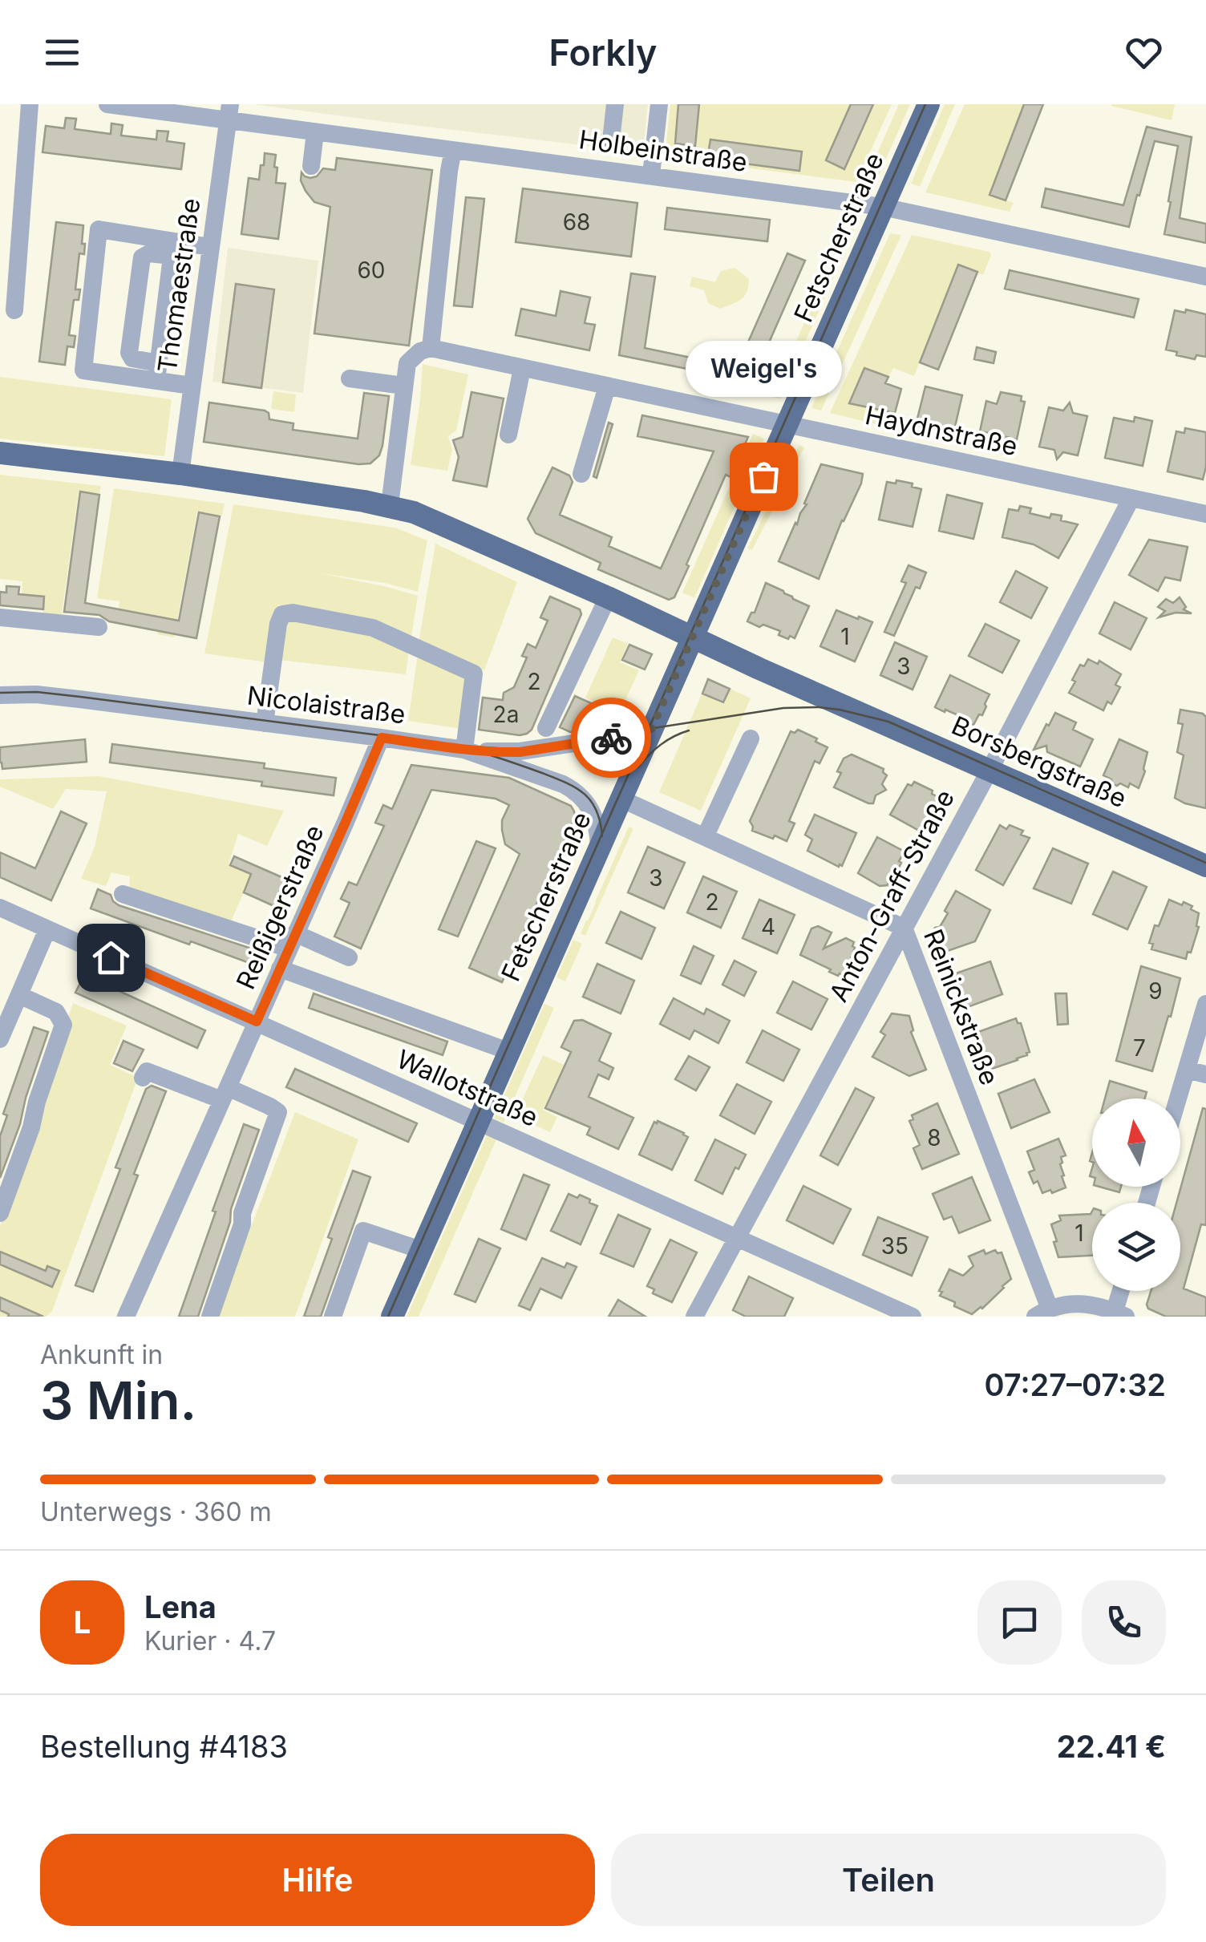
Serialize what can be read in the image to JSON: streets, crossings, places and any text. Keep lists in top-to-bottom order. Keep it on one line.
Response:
{"streets":{"main road":["Fetscherstraße","Borsbergstraße"],"street":["Holbeinstraße","Thomaestraße","Haydnstraße","Nicolaistraße","Anton-Graff-Straße","Reißigerstraße","Reinickstraße","Wallotstraße"]},"crossings":[["Holbeinstraße","Fetscherstraße"],["Holbeinstraße","Thomaestraße"],["Fetscherstraße","Haydnstraße"],["Fetscherstraße","Nicolaistraße"],["Fetscherstraße","Borsbergstraße"],["Fetscherstraße","Reinickstraße"],["Fetscherstraße","Wallotstraße"],["Thomaestraße","Borsbergstraße"],["Haydnstraße","Anton-Graff-Straße"],["Nicolaistraße","Reißigerstraße"],["Borsbergstraße","Anton-Graff-Straße"],["Anton-Graff-Straße","Reinickstraße"],["Anton-Graff-Straße","Wallotstraße"],["Reißigerstraße","Wallotstraße"]],"places":["Weigel's"],"house_numbers":["68","60","1","3","2","2a","3","2","4","9","7","8","1","35"],"north":"top","page":{"header":"Forkly","bubble":"Weigel's","heading":["3 Min.","Ankunft in","07:27–07:32"],"panel":["Lena","Kurier · 4.7","Bestellung #4183","22.41 €"],"bar":"Unterwegs · 360 m","round":"L","buttons":["Hilfe","Teilen"]}}
